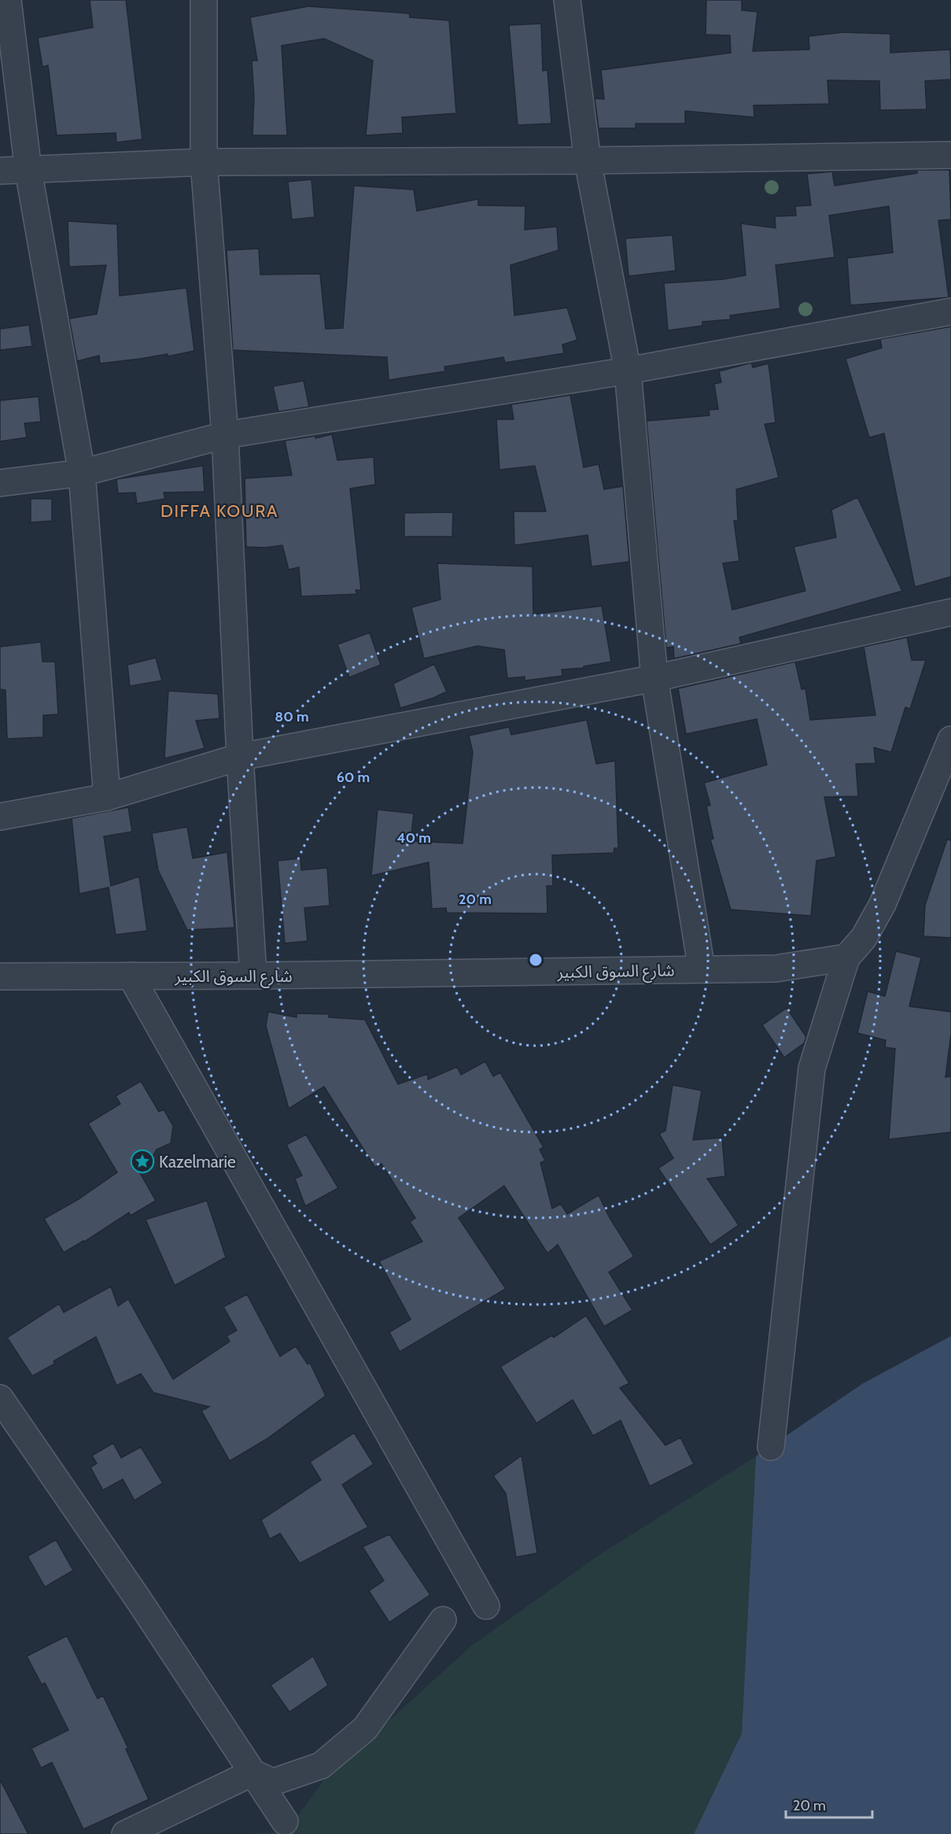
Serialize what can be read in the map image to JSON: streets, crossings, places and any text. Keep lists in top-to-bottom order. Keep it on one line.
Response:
{"streets":{"street":["شارع السوق الكبير"]},"districts":["DIFFA KOURA"],"places":{"place":["Kazelmarie"]},"scale_bar":"20 m","rings":["80 m","60 m","40 m","20 m"]}
